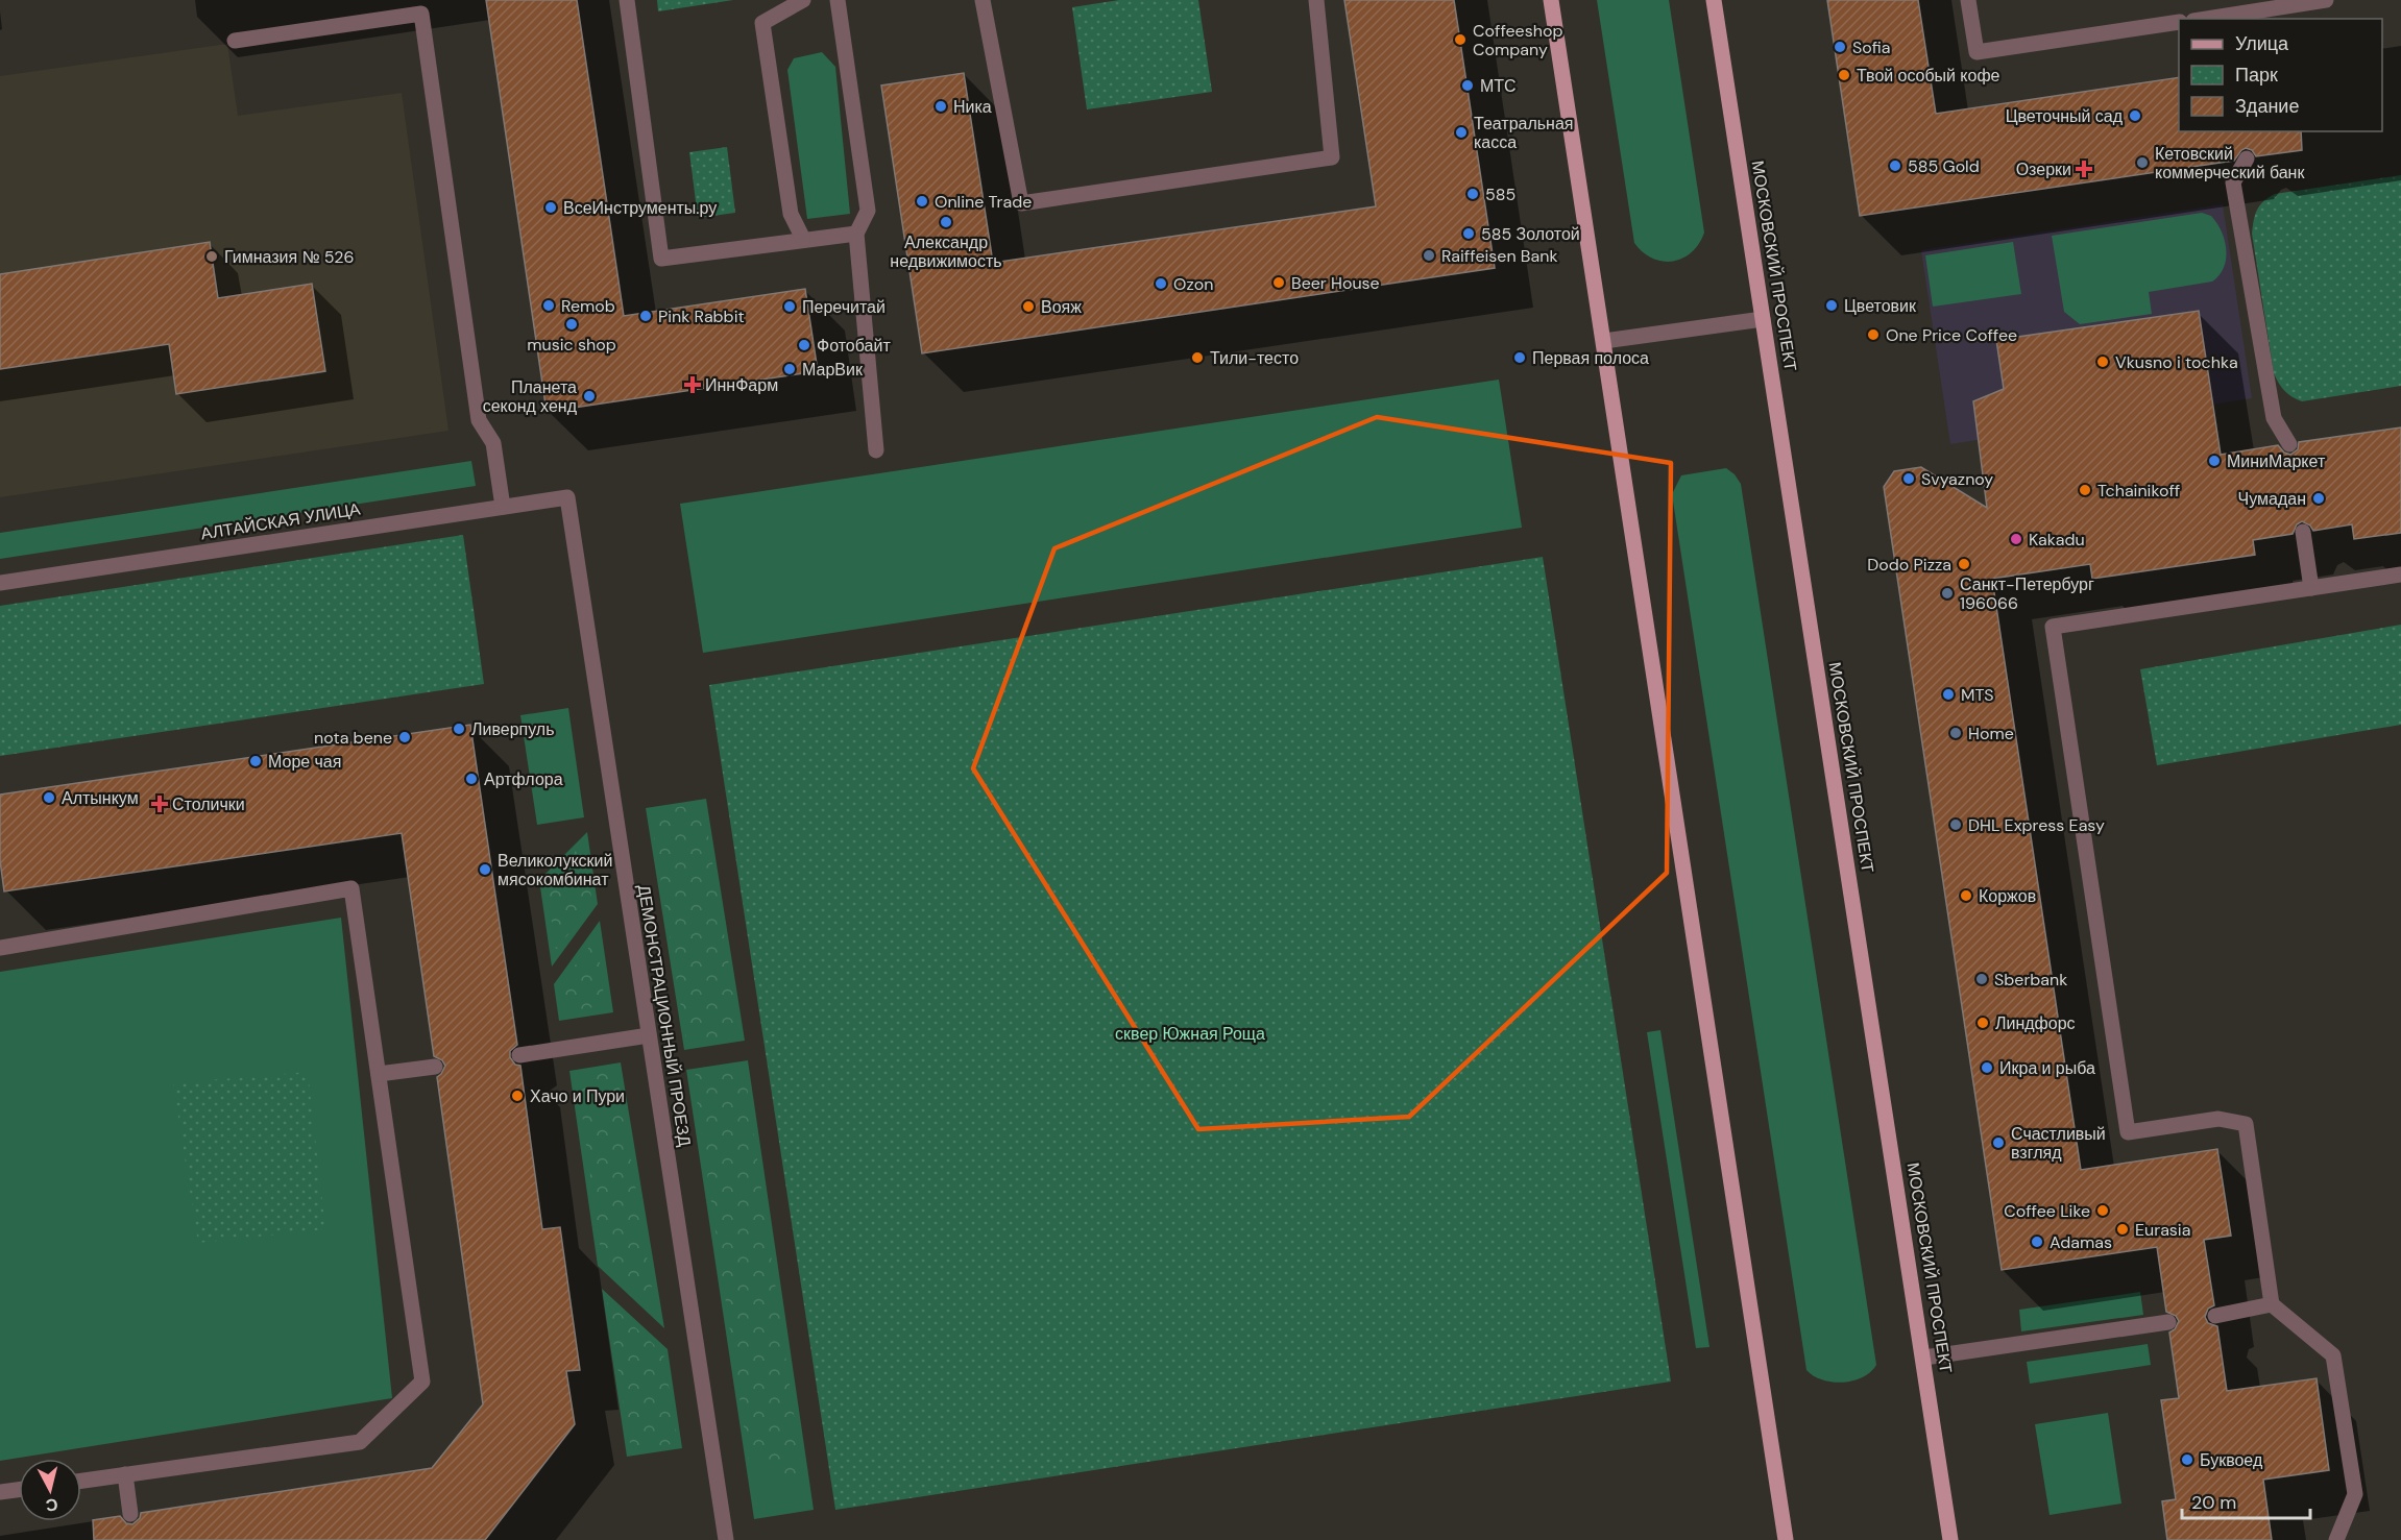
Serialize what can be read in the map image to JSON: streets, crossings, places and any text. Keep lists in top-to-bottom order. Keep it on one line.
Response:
{"streets":{"main road":["МОСКОВСКИЙ ПРОСПЕКТ"],"street":["АЛТАЙСКАЯ УЛИЦА","ДЕМОНСТРАЦИОННЫЙ ПРОЕЗД"]},"crossings":[["АЛТАЙСКАЯ УЛИЦА","ДЕМОНСТРАЦИОННЫЙ ПРОЕЗД"]],"parks":["сквер Южная Роща"],"places":{"other":["Coffeeshop Company","Sofia","Твой особый кофе","МТС","Ника","Цветочный сад","Театральная касса","Кетовский коммерческий банк","585 Gold","585","Online Trade","ВсеИнструменты.ру","Александр недвижимость","585 Золотой","Raiffeisen Bank","Гимназия № 526","Beer House","Ozon","Remob","Цветовик","Перечитай","Вояж","Pink Rabbit","music shop","One Price Coffee","Фотобайт","Тили-тесто","Первая полоса","Vkusno i tochka","МарВик","Планета секонд хенд","МиниМаркет","Svyaznoy","Tchainikoff","Чумадан","Kakadu","Dodo Pizza","Санкт-Петербург 196066","MTS","Ливерпуль","Home","nota bene","Море чая","Артфлора","Алтынкум","DHL Express Easy","Великолукский мясокомбинат","Коржов","Sberbank","Линдфорс","Икра и рыба","Хачо и Пури","Счастливый взгляд","Coffee Like","Eurasia","Adamas","Буквоед"],"health":["Озерки","ИннФарм","Столички"]},"legend":["Улица","Парк","Здание"],"scale_bar":"20 m","north":"bottom"}
